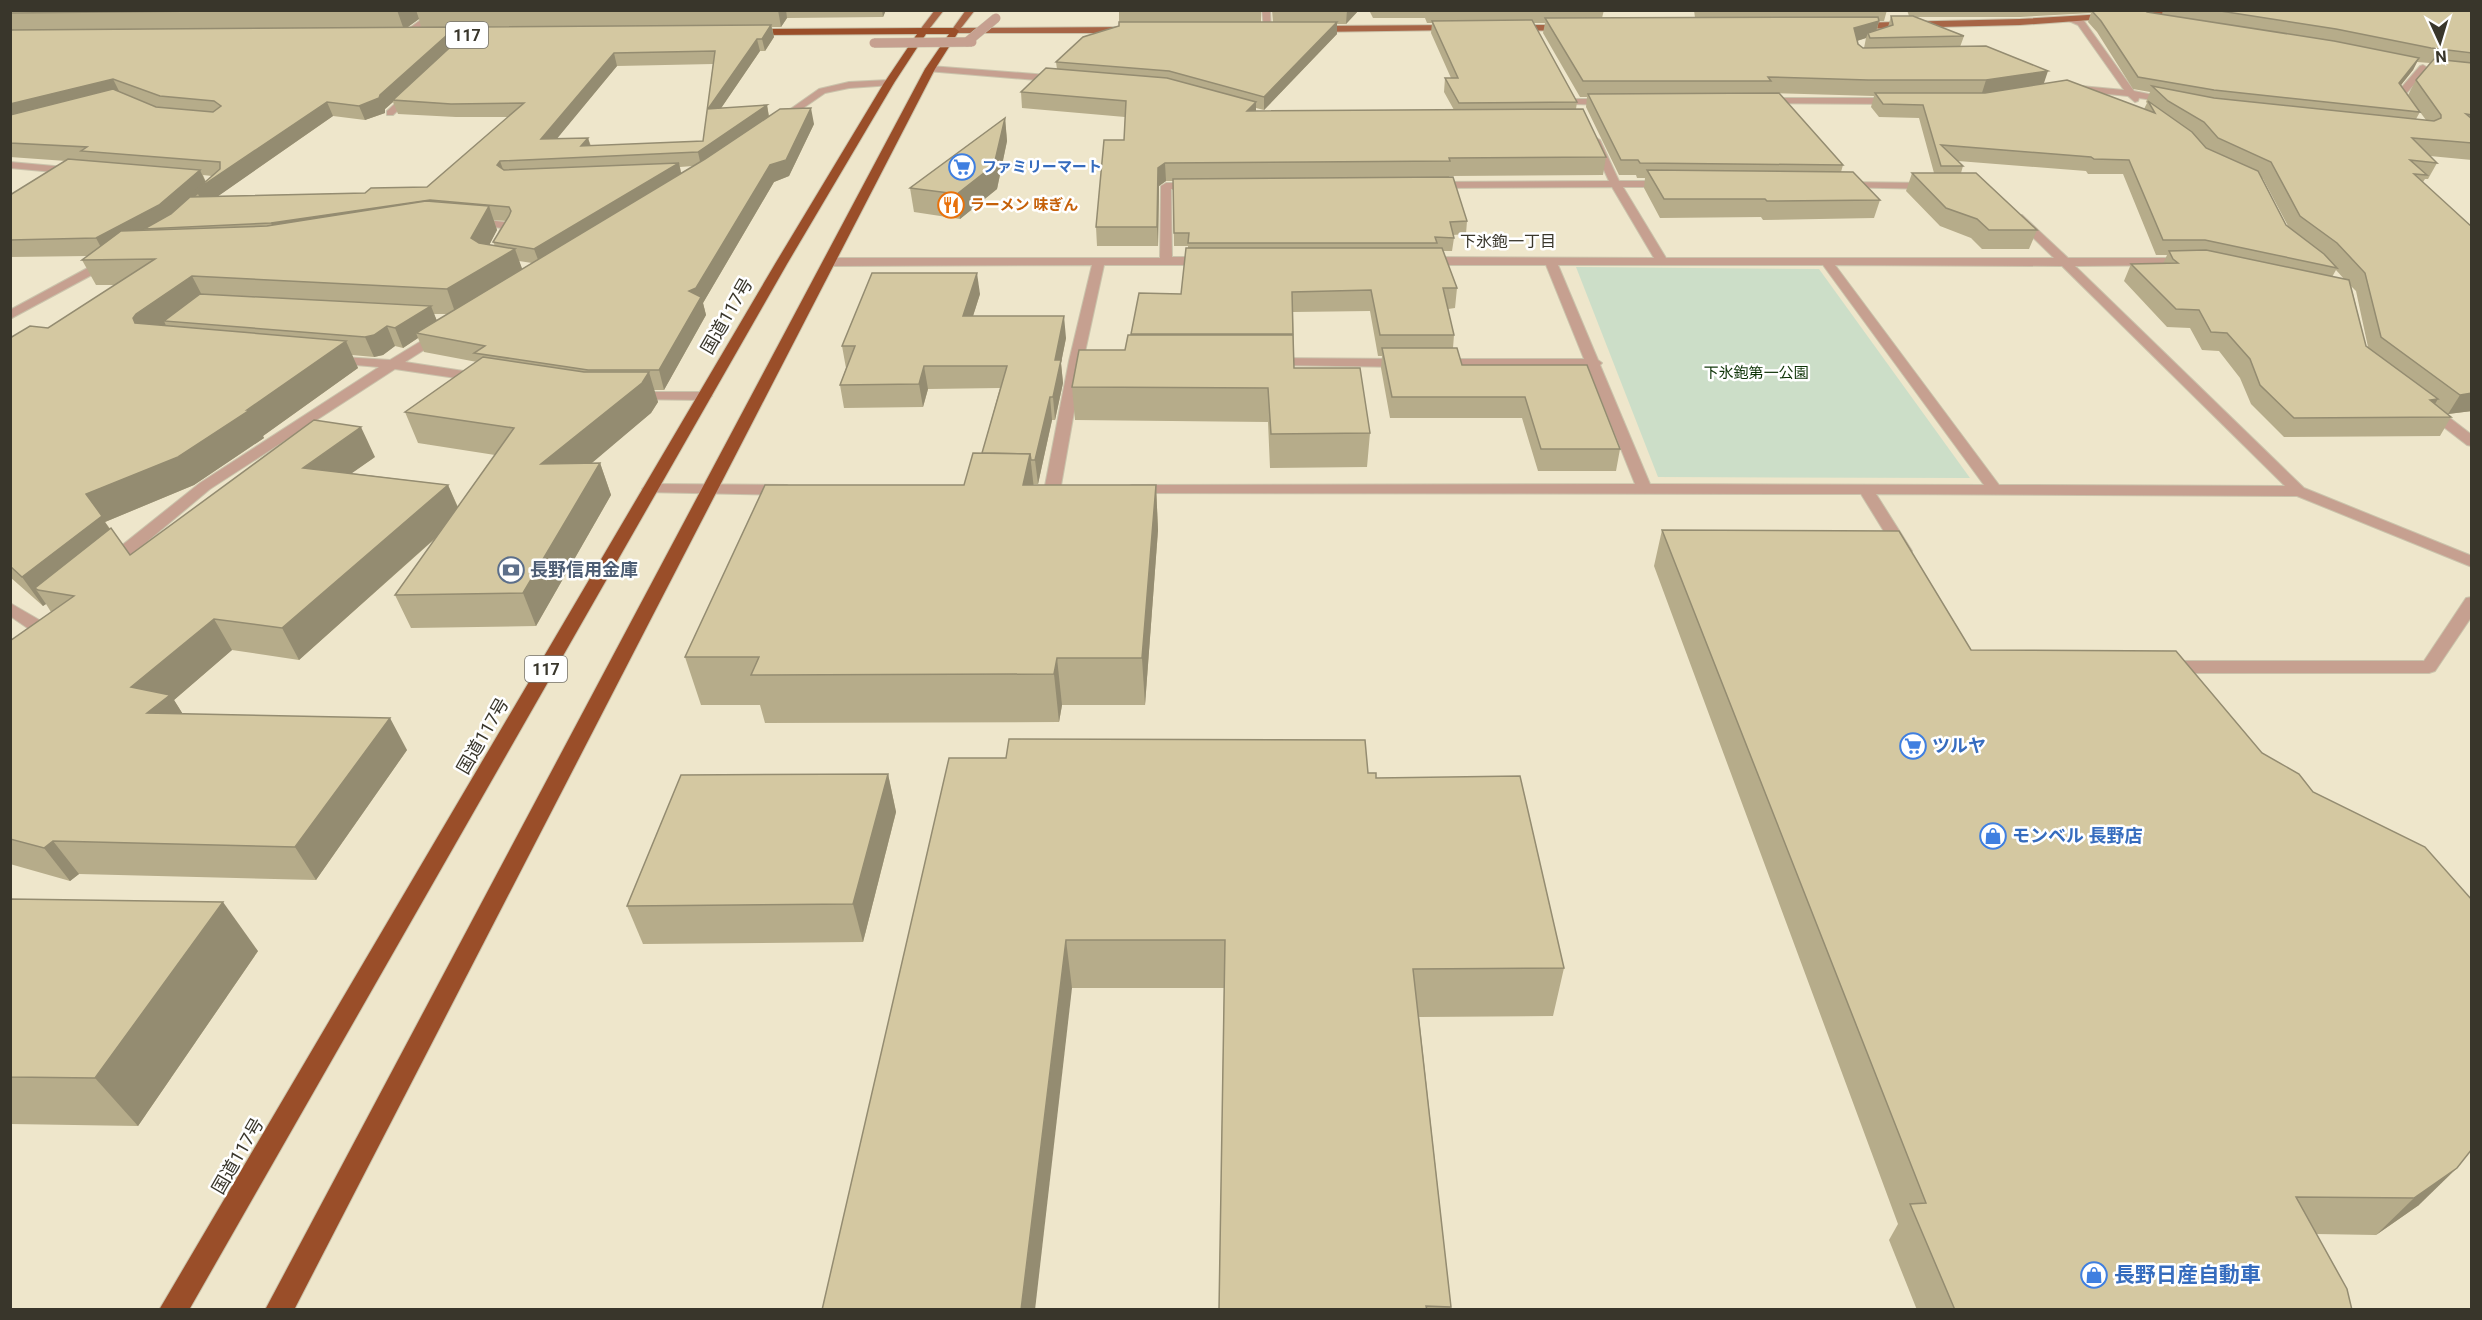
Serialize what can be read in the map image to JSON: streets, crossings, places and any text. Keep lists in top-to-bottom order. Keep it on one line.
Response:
{"streets":{"highway":["117","国道117号"]},"districts":["下氷鉋一丁目"],"parks":["下氷鉋第一公園"],"places":{"supermarket":["ファミリーマート","ツルヤ"],"restaurant":["ラーメン 味ぎん"],"bank":["長野信用金庫"],"shop":["モンベル 長野店","長野日産自動車"]},"north":"bottom"}
